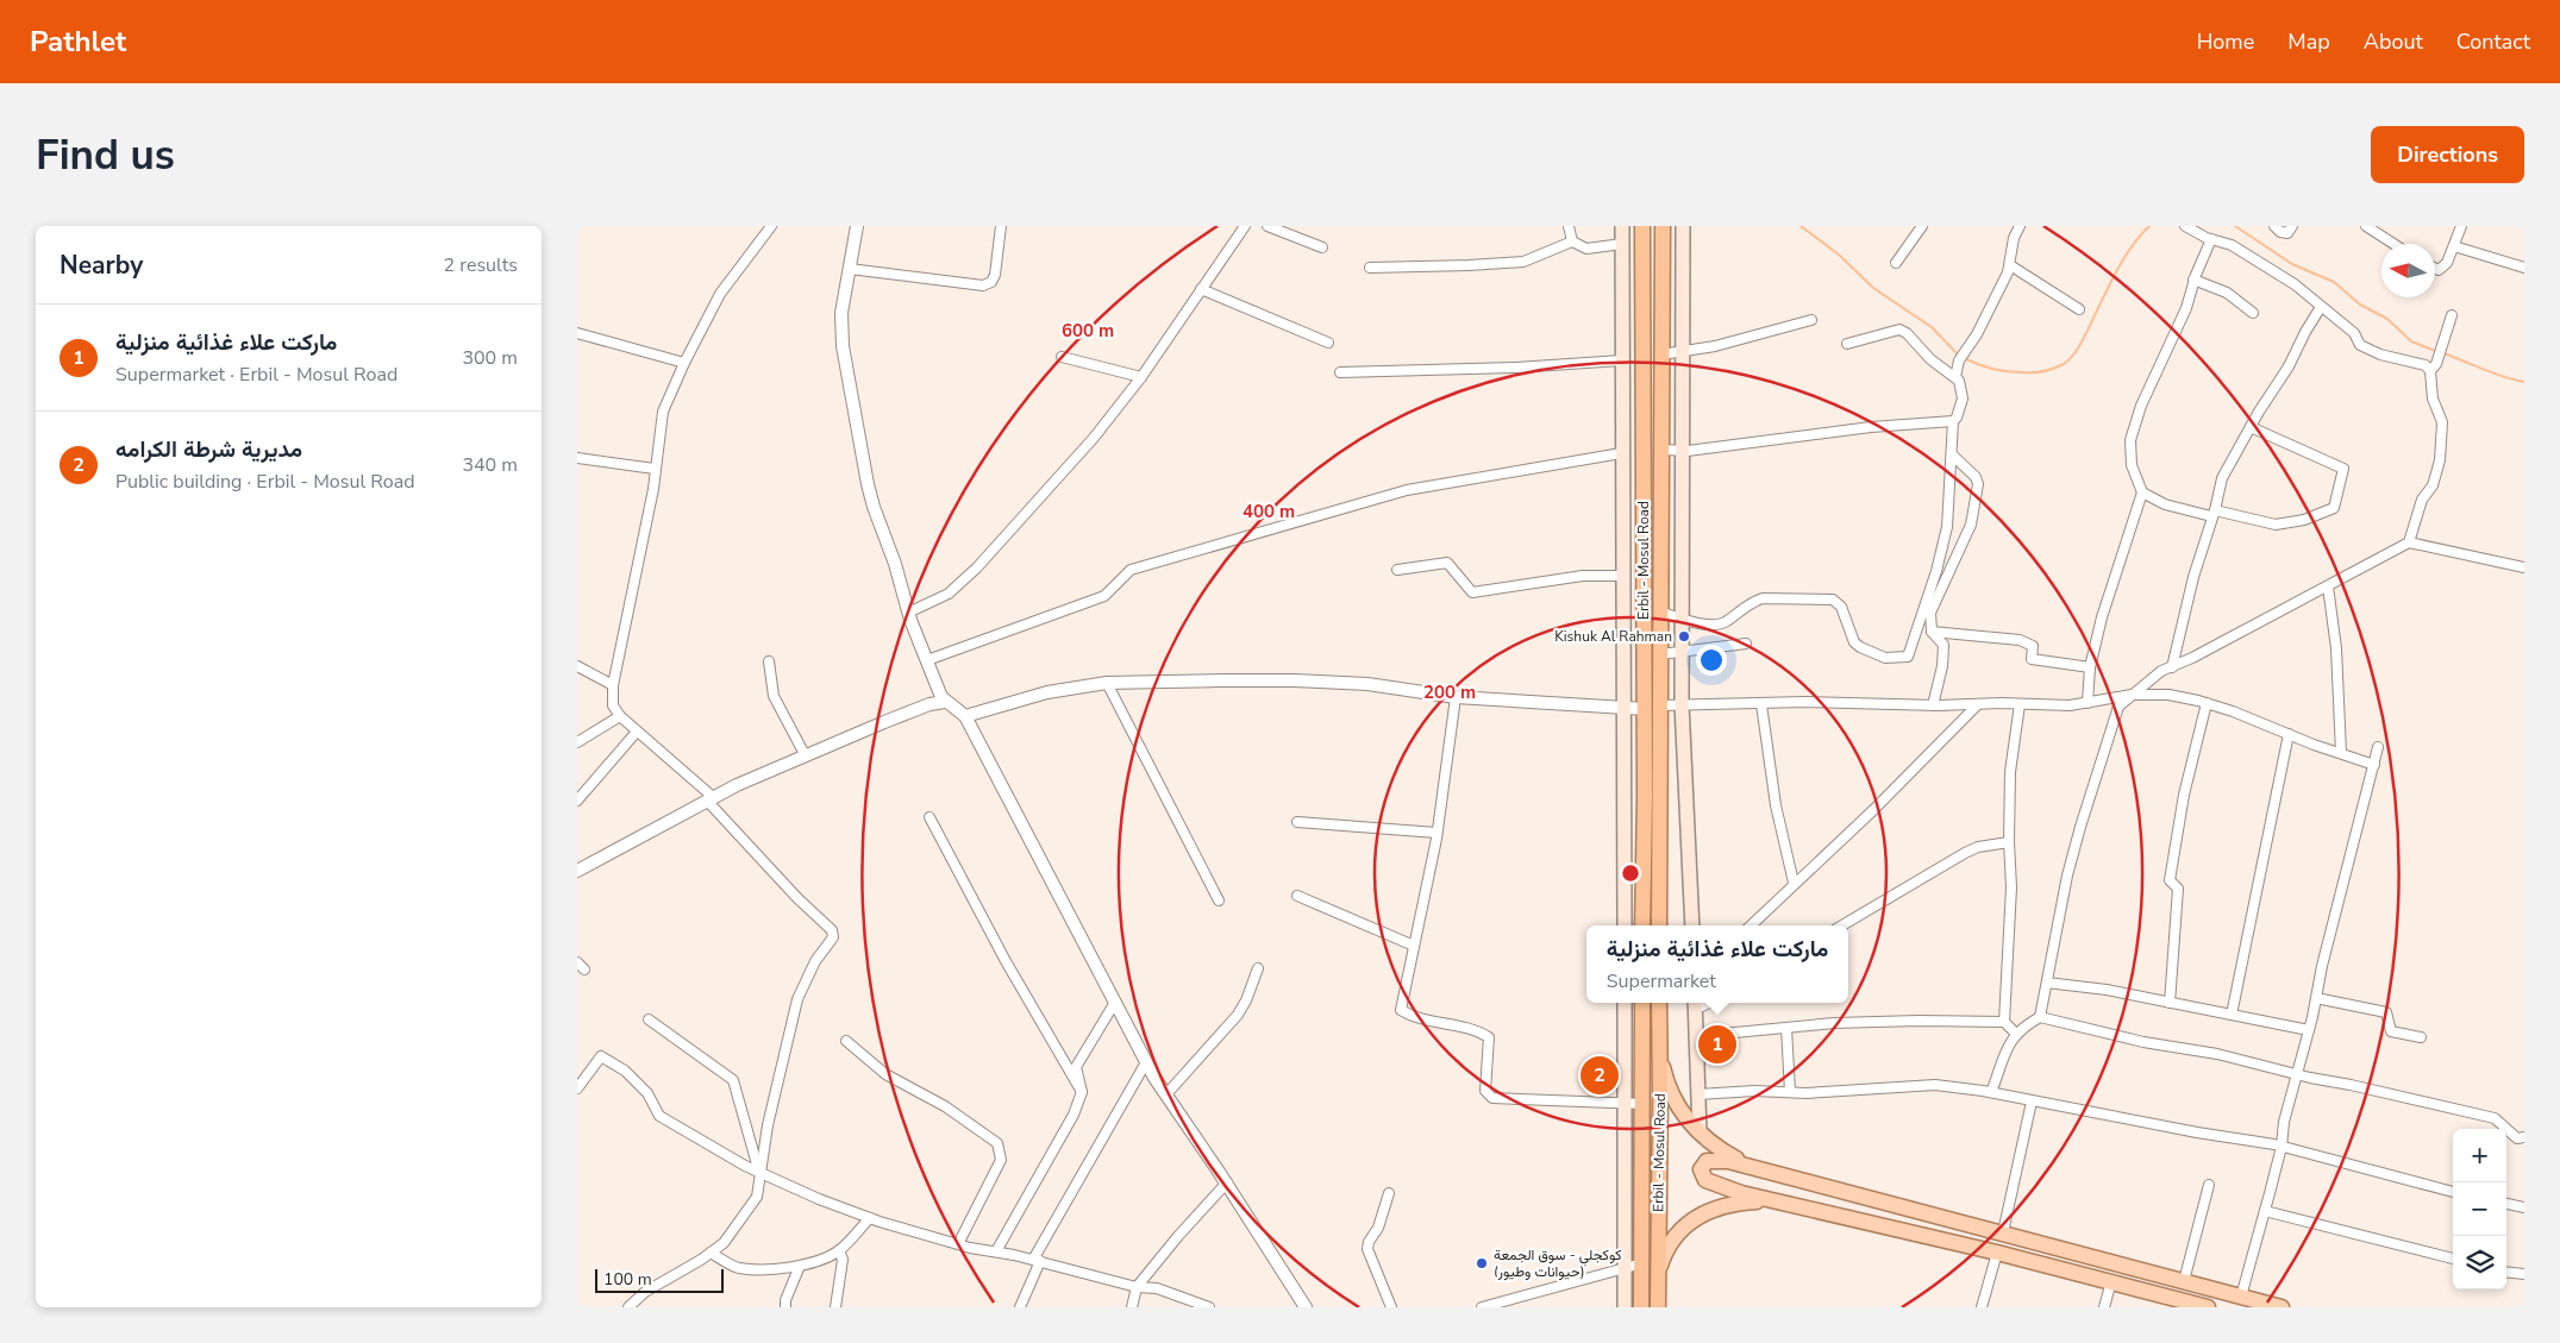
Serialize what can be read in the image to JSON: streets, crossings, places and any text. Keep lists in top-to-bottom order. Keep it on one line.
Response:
{"streets":{"highway":["Erbil - Mosul Road"]},"places":["Kishuk Al Rahman","كوكجلي - سوق الجمعة (حيوانات وطيور)"],"scale_bar":"100 m","north":"left","page":{"header":"Pathlet","nav":["Home","Map","About","Contact"],"buttons":"Directions","title":"Find us","heading":["Nearby","2 results"],"list":[{"mark":"1","name":"ماركت علاء غذائية منزلية","note":"Supermarket · Erbil - Mosul Road","value":"300 m"},{"mark":"2","name":"مديرية شرطة الكرامه","note":"Public building · Erbil - Mosul Road","value":"340 m"}],"popup":["ماركت علاء غذائية منزلية","Supermarket"],"pins":["1","2"],"map_buttons":["+","−"],"scale":"100 m"},"rings":["600 m","400 m","200 m"]}
